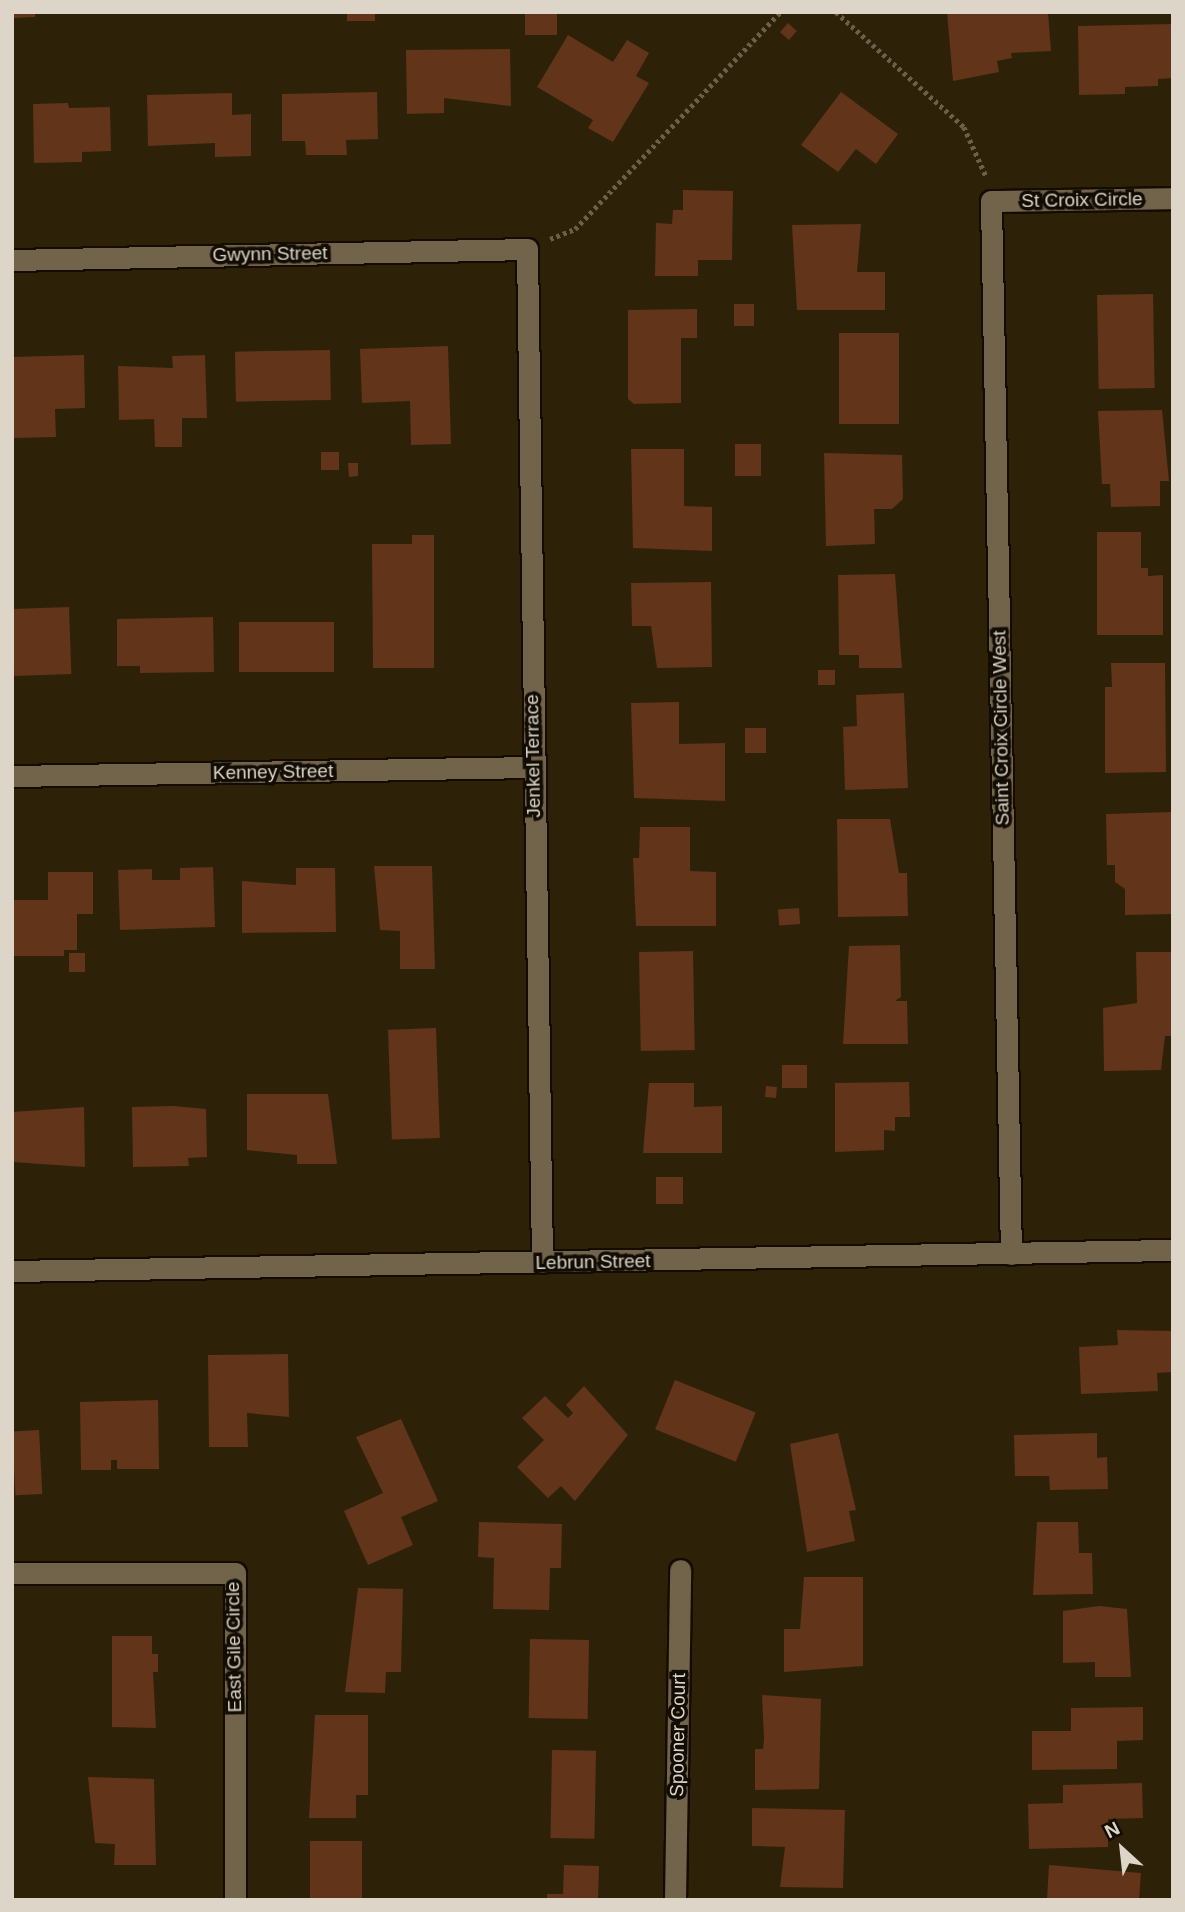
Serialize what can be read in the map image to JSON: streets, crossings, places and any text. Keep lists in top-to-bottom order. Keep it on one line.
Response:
{"streets":{"street":["St Croix Circle","Gwynn Street","Saint Croix Circle West","Jenkel Terrace","Kenney Street","Lebrun Street","East Gile Circle","Spooner Court"]},"crossings":[["St Croix Circle","Saint Croix Circle West"],["Gwynn Street","Jenkel Terrace"],["Saint Croix Circle West","Lebrun Street"],["Jenkel Terrace","Kenney Street"],["Jenkel Terrace","Lebrun Street"]],"north":"top left"}
